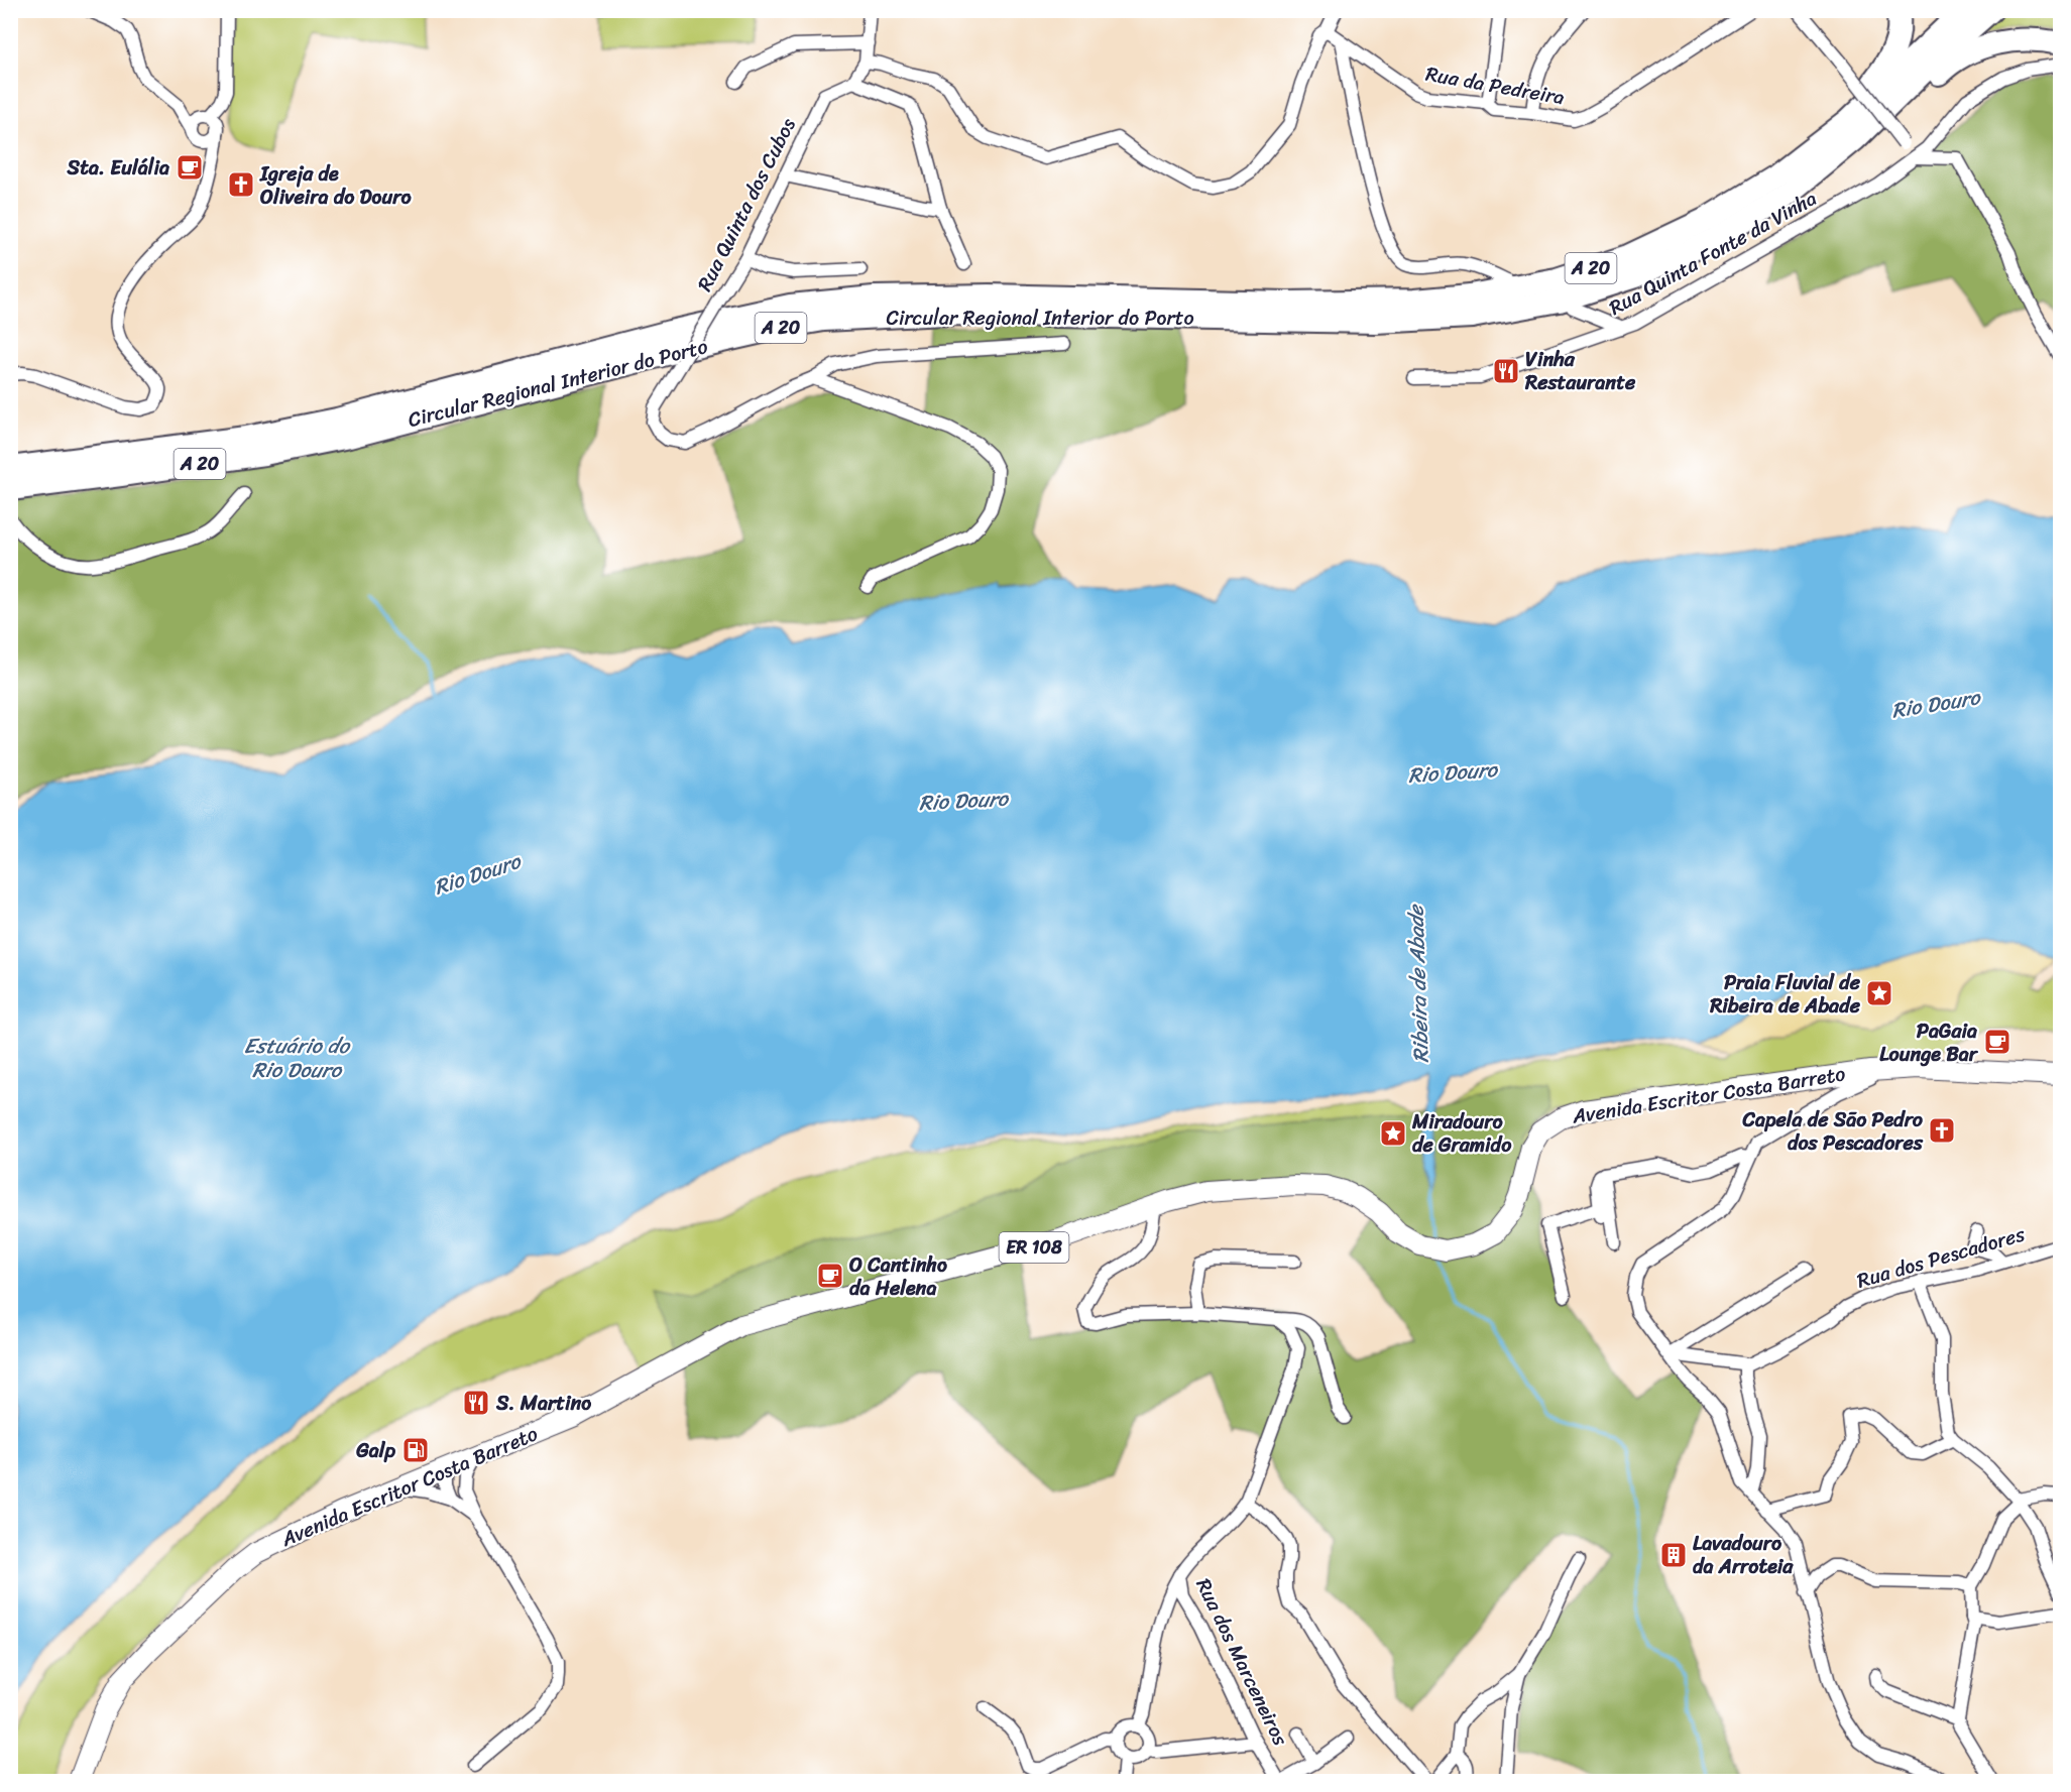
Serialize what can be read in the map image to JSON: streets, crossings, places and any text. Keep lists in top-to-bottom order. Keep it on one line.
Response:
{"streets":{"highway":["A 20","Circular Regional Interior do Porto"],"main road":["Avenida Escritor Costa Barreto","ER 108"],"street":["Rua da Pedreira","Rua Quinta dos Cubos","Rua Quinta Fonte da Vinha","Rua dos Pescadores","Rua dos Marceneiros"]},"water":["Rio Douro","Ribeira de Abade","Estuário do Rio Douro"],"places":{"cafe":["Sta. Eulália","PaGaia Lounge Bar","O Cantinho da Helena"],"church":["Igreja de Oliveira do Douro","Capela de São Pedro dos Pescadores"],"restaurant":["Vinha Restaurante","S. Martino"],"place":["Praia Fluvial de Ribeira de Abade","Miradouro de Gramido"],"fuel station":["Galp"],"building":["Lavadouro da Arroteia"]}}
